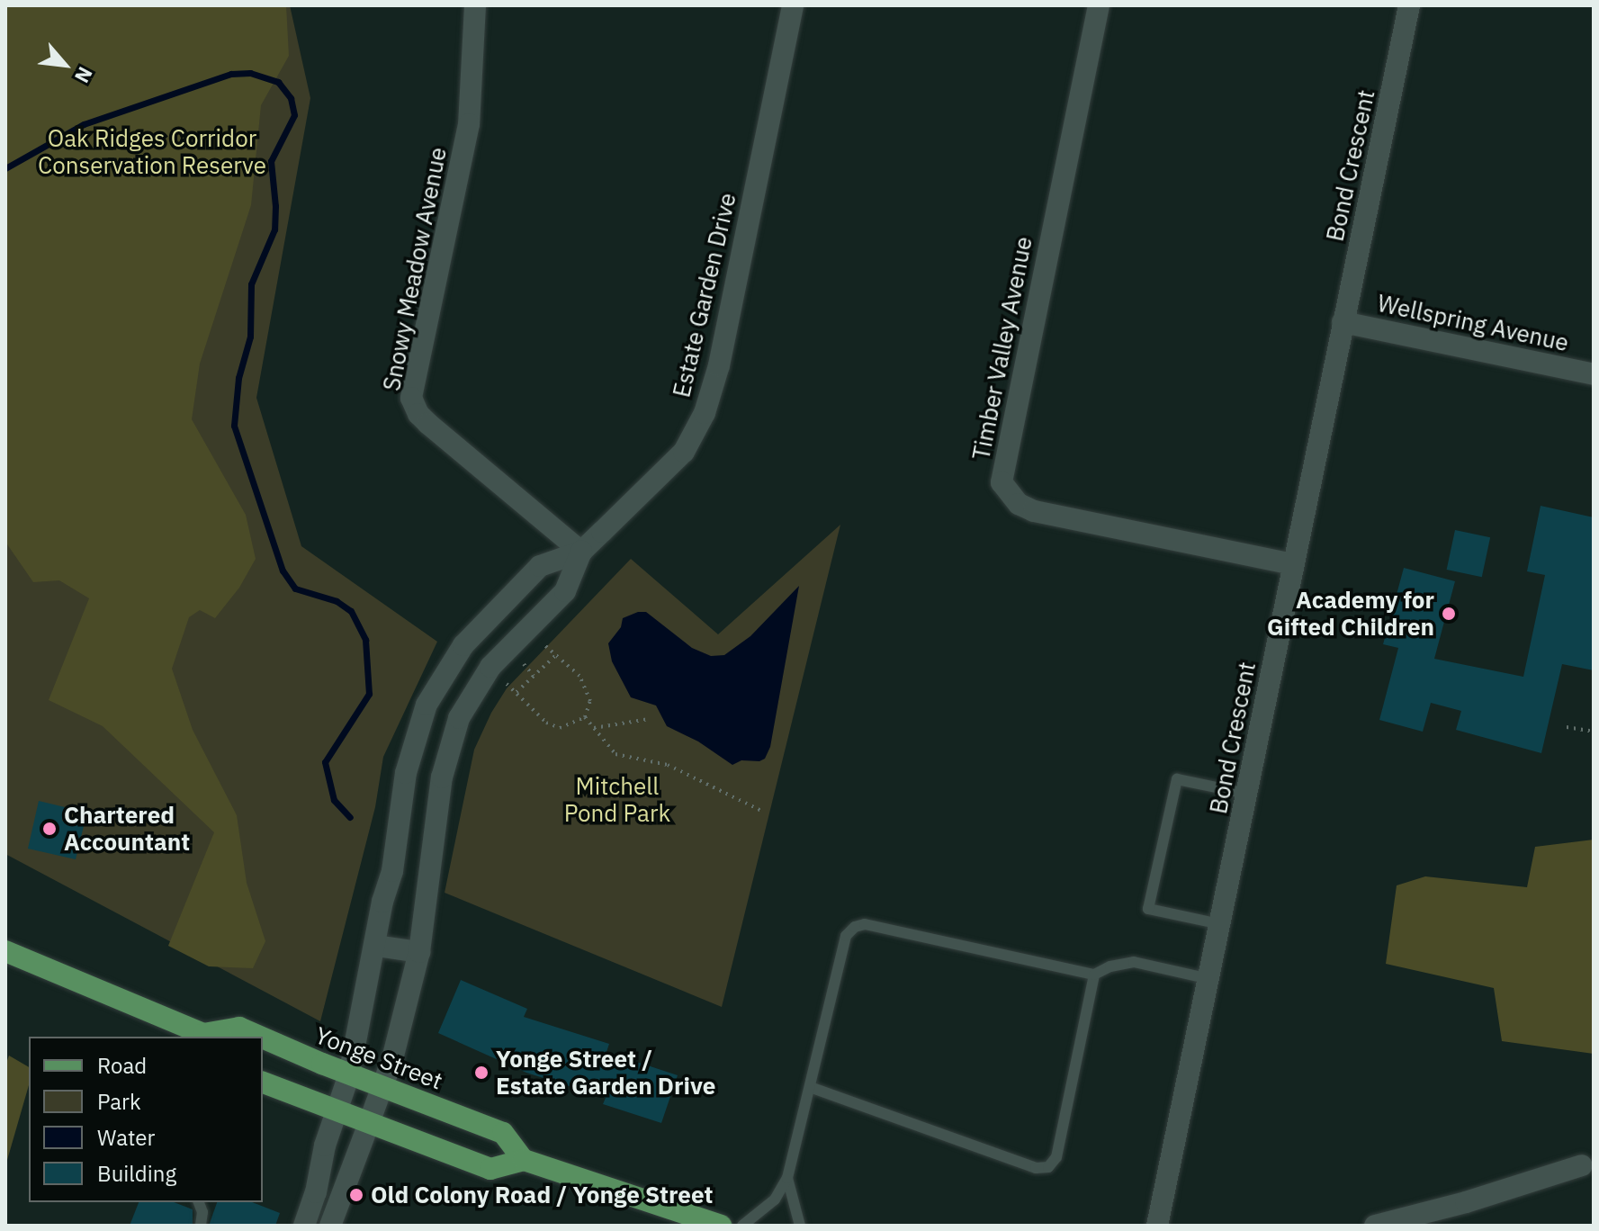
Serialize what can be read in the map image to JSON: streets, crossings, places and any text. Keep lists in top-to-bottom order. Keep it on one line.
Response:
{"streets":{"main road":["Yonge Street"],"street":["Bond Crescent","Snowy Meadow Avenue","Estate Garden Drive","Wellspring Avenue","Timber Valley Avenue"]},"crossings":[["Bond Crescent","Wellspring Avenue"],["Bond Crescent","Timber Valley Avenue"],["Snowy Meadow Avenue","Estate Garden Drive"],["Estate Garden Drive","Yonge Street"]],"parks":["Oak Ridges Corridor Conservation Reserve","Mitchell Pond Park"],"places":["Academy for Gifted Children","Chartered Accountant","Yonge Street / Estate Garden Drive","Old Colony Road / Yonge Street"],"legend":["Road","Park","Water","Building"],"north":"bottom right"}
